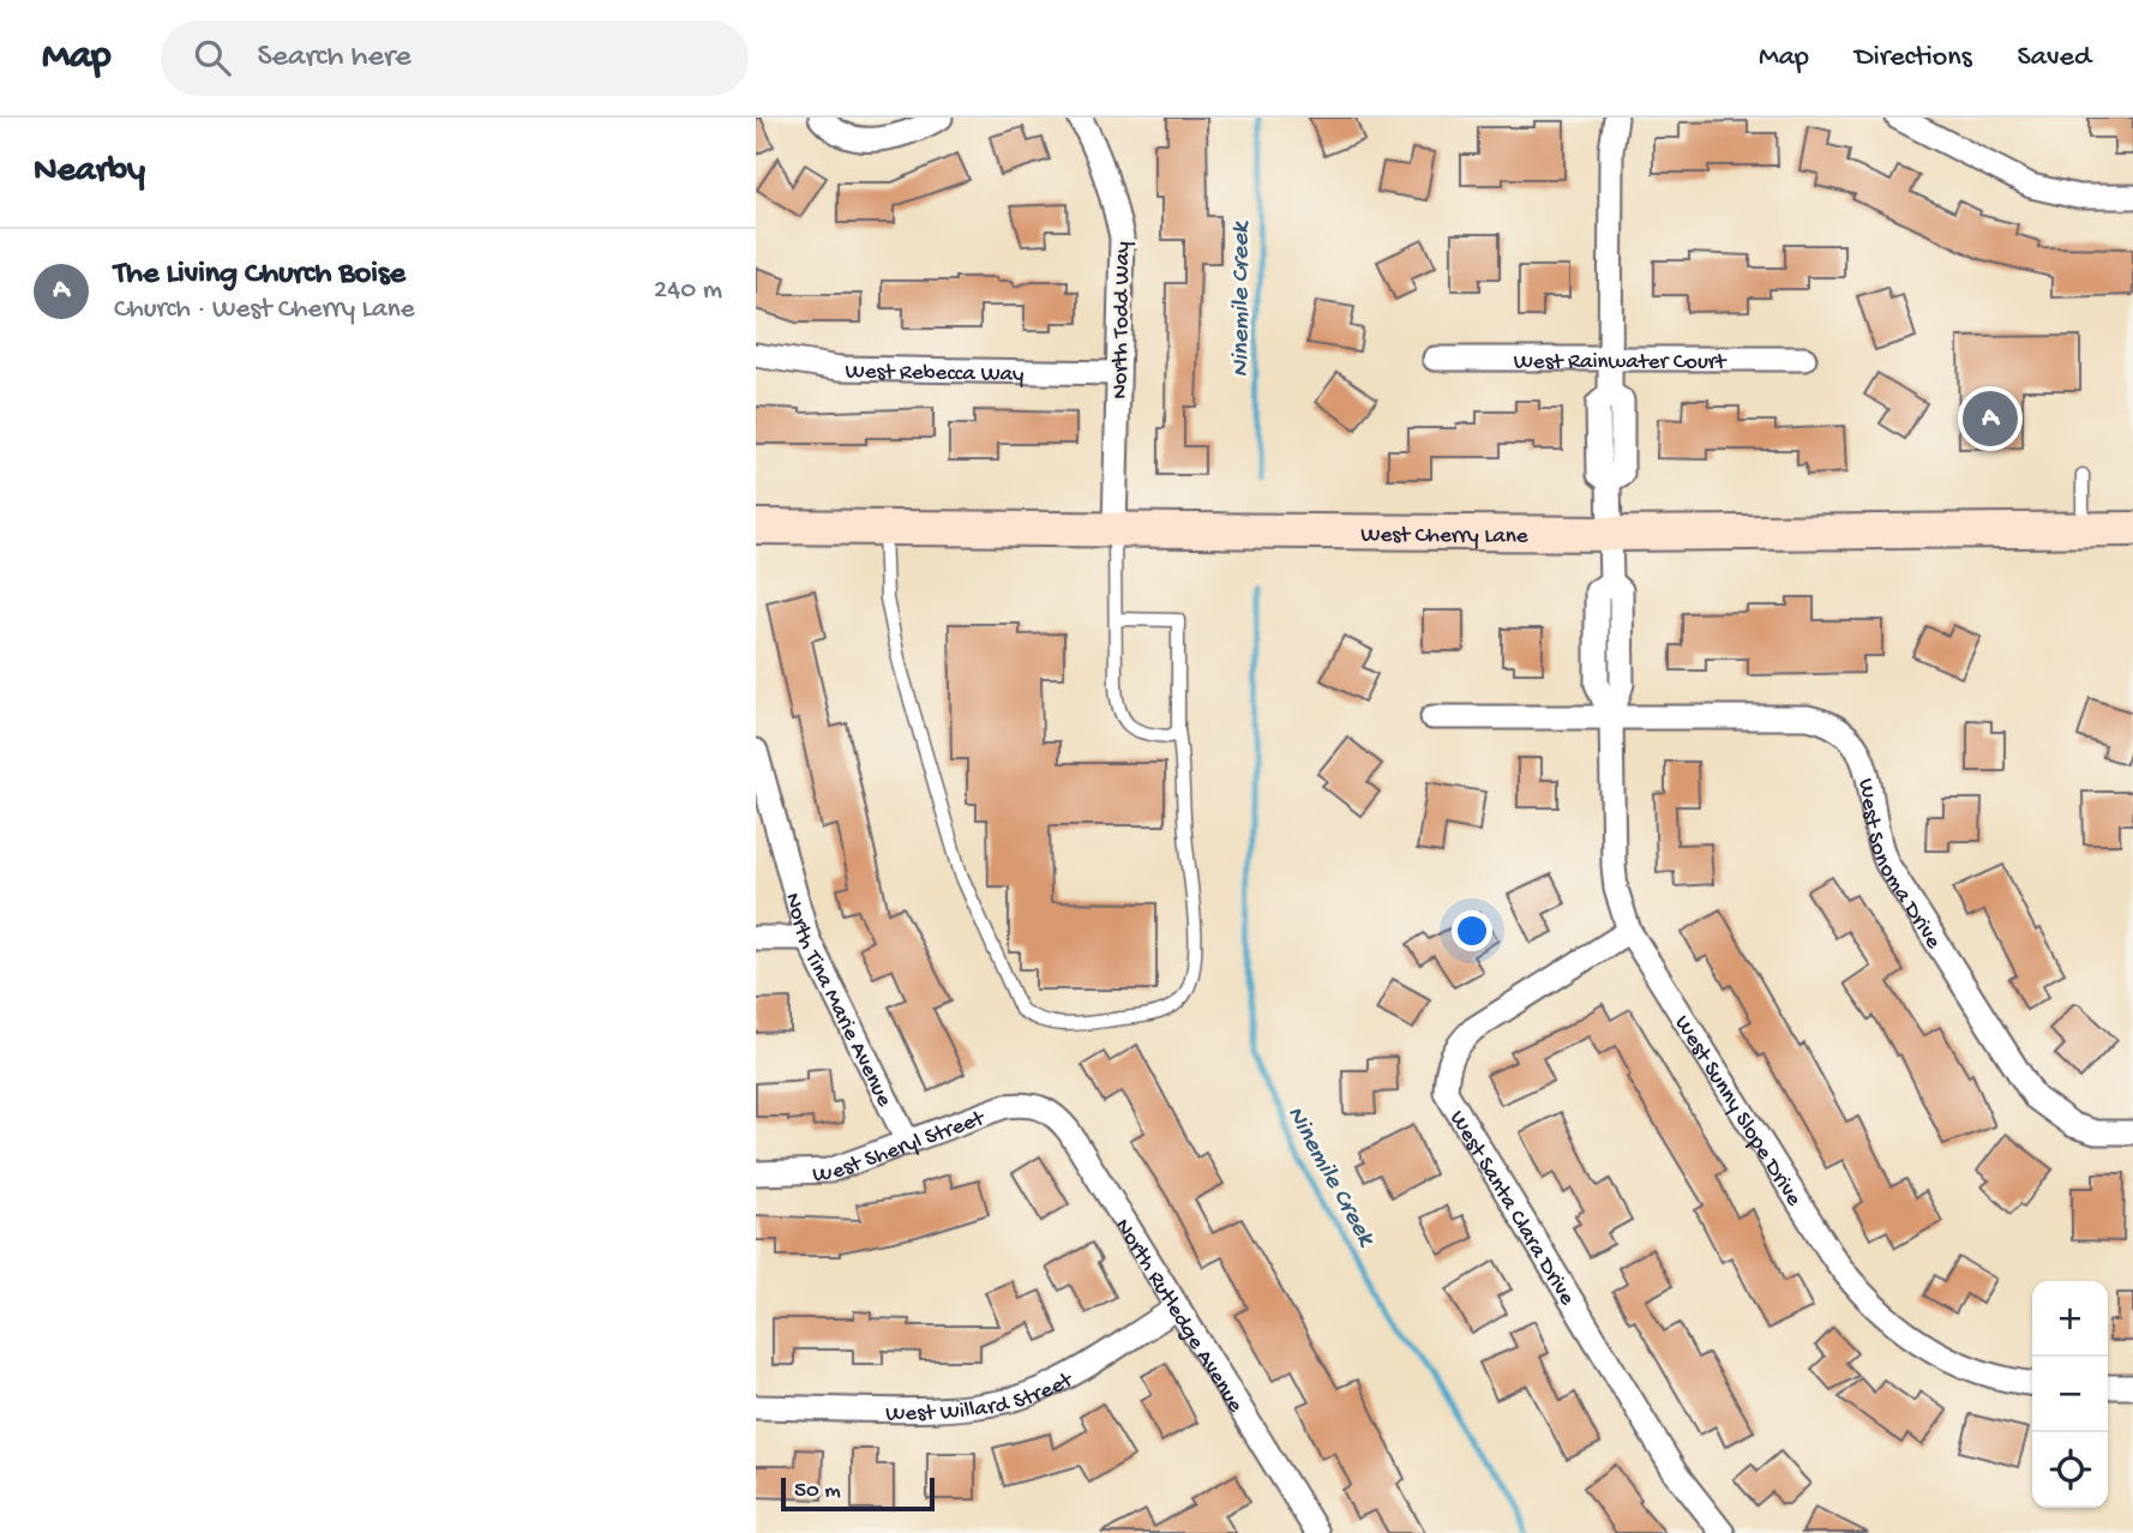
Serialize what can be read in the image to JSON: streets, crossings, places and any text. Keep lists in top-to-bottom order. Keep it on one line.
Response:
{"streets":{"main road":["West Cherry Lane"],"street":["North Todd Way","West Rainwater Court","West Rebecca Way","West Sonoma Drive","North Tina Marie Avenue","West Sunny Slope Drive","West Sheryl Street","West Santa Clara Drive","North Rutledge Avenue","West Willard Street"]},"crossings":[["North Todd Way","West Rebecca Way"],["North Todd Way","West Cherry Lane"],["West Rainwater Court","West Sunny Slope Drive"],["West Cherry Lane","West Sunny Slope Drive"],["West Sonoma Drive","West Sunny Slope Drive"],["North Tina Marie Avenue","West Sheryl Street"],["West Sunny Slope Drive","West Santa Clara Drive"],["West Sheryl Street","North Rutledge Avenue"],["North Rutledge Avenue","West Willard Street"]],"water":["Ninemile Creek"],"scale_bar":"50 m","page":{"header":"Map","search":"Search here","nav":["Map","Directions","Saved"],"heading":"Nearby","list":[{"mark":"A","name":"The Living Church Boise","note":"Church · West Cherry Lane","value":"240 m"}],"pins":"A","map_buttons":["+","−"],"scale":"50 m"}}
